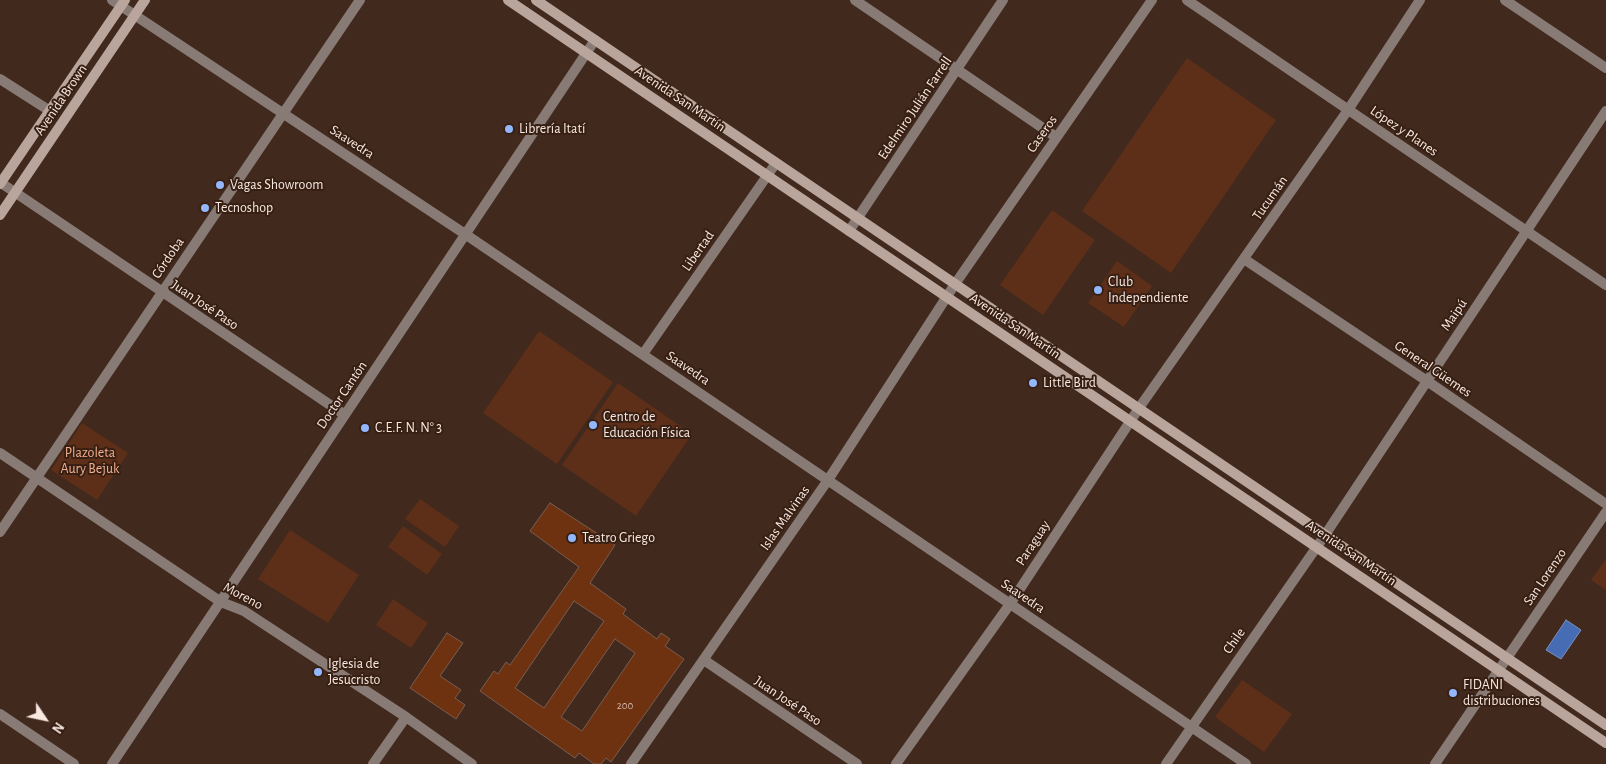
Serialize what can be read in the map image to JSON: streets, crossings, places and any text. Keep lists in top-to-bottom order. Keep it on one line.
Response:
{"streets":{"main road":["Avenida San Martín","Avenida Brown"],"street":["Edelmiro Julián Farrell","López y Planes","Caseros","Saavedra","Tucumán","Libertad","Córdoba","Juan José Paso","Maipú","General Güemes","Doctor Cantón","Islas Malvinas","Paraguay","San Lorenzo","Moreno","Chile"]},"crossings":[["Avenida San Martín","Edelmiro Julián Farrell"],["Avenida San Martín","Caseros"],["Avenida San Martín","Tucumán"],["Avenida San Martín","Libertad"],["Avenida San Martín","Maipú"],["Avenida San Martín","Doctor Cantón"],["Avenida San Martín","Islas Malvinas"],["Avenida San Martín","Paraguay"],["Avenida San Martín","San Lorenzo"],["Avenida San Martín","Chile"],["Avenida Brown","Saavedra"],["Avenida Brown","Juan José Paso"],["López y Planes","Tucumán"],["López y Planes","Maipú"],["Caseros","Islas Malvinas"],["Saavedra","Libertad"],["Saavedra","Córdoba"],["Saavedra","Doctor Cantón"],["Saavedra","Islas Malvinas"],["Saavedra","Paraguay"],["Saavedra","Chile"],["Tucumán","General Güemes"],["Tucumán","Paraguay"],["Córdoba","Juan José Paso"],["Córdoba","Moreno"],["Juan José Paso","Doctor Cantón"],["Juan José Paso","Islas Malvinas"],["Maipú","General Güemes"],["Maipú","Chile"],["Doctor Cantón","Moreno"]],"parks":["Plazoleta Aury Bejuk"],"places":["Librería Itatí","Vagas Showroom","Tecnoshop","Club Independiente","Little Bird","Centro de Educación Física","C.E.F. N. N° 3","Teatro Griego","Iglesia de Jesucristo","FIDANI distribuciones"],"house_numbers":["200"],"north":"bottom right"}
